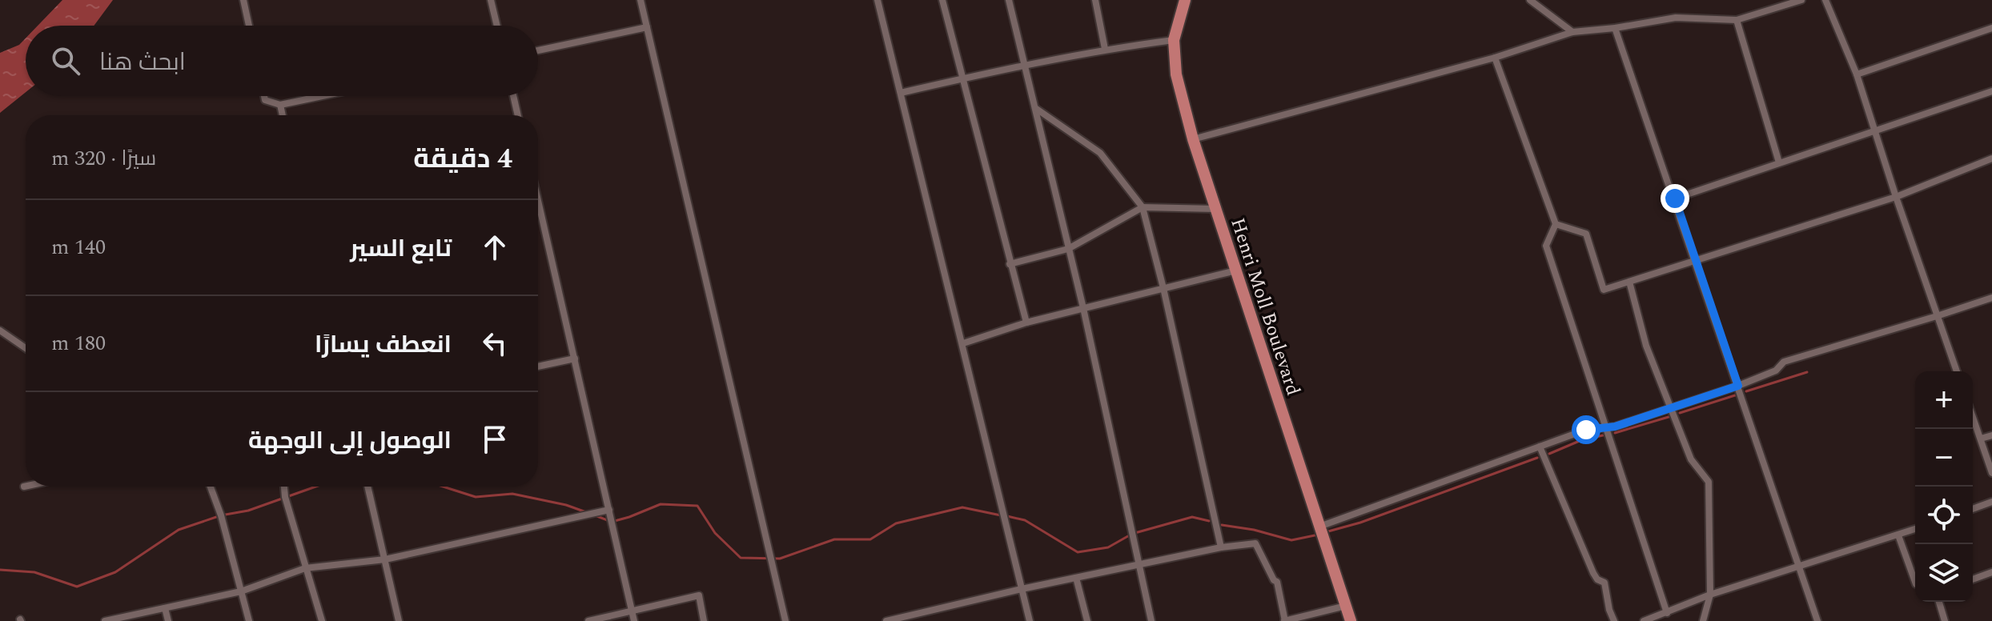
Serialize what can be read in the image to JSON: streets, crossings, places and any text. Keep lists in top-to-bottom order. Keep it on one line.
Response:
{"streets":{"highway":["Henri Moll Boulevard"]},"page":{"search":"ابحث هنا","heading":["4 دقيقة","سيرًا · 320 m"],"list":[["تابع السير","140 m"],["انعطف يسارًا","180 m"],"الوصول إلى الوجهة"],"map_buttons":["+","−"]}}
